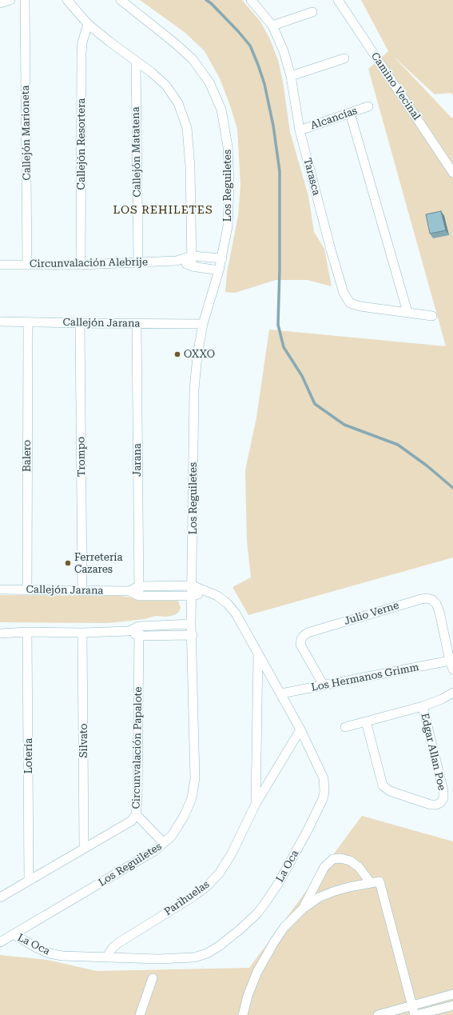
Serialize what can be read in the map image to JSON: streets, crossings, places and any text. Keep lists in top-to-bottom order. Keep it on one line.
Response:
{"streets":{"street":["Camino Vecinal","Alcancías","Callejón Marioneta","Callejón Resortera","Callejón Matatena","Tarasca","Los Reguiletes","Circunvalación Alebrije","Callejón Jarana","Balero","Trompo","Jarana","Julio Verne","Los Hermanos Grimm","Silvato","Circunvalación Papalote","Edgar Allan Poe","Lotería","La Oca","Parihuelas"]},"crossings":[["Alcancías","Tarasca"],["Callejón Marioneta","Circunvalación Alebrije"],["Callejón Resortera","Circunvalación Alebrije"],["Callejón Matatena","Circunvalación Alebrije"],["Los Reguiletes","Circunvalación Alebrije"],["Los Reguiletes","Callejón Jarana"],["Los Reguiletes","La Oca"],["Callejón Jarana","Balero"],["Callejón Jarana","Trompo"],["Callejón Jarana","Jarana"],["Callejón Jarana","La Oca"],["Julio Verne","Los Hermanos Grimm"],["Los Hermanos Grimm","La Oca"],["Silvato","Circunvalación Papalote"],["Circunvalación Papalote","Lotería"],["La Oca","Parihuelas"]],"districts":["LOS REHILETES"],"places":["OXXO","Ferretería Cazares"]}
